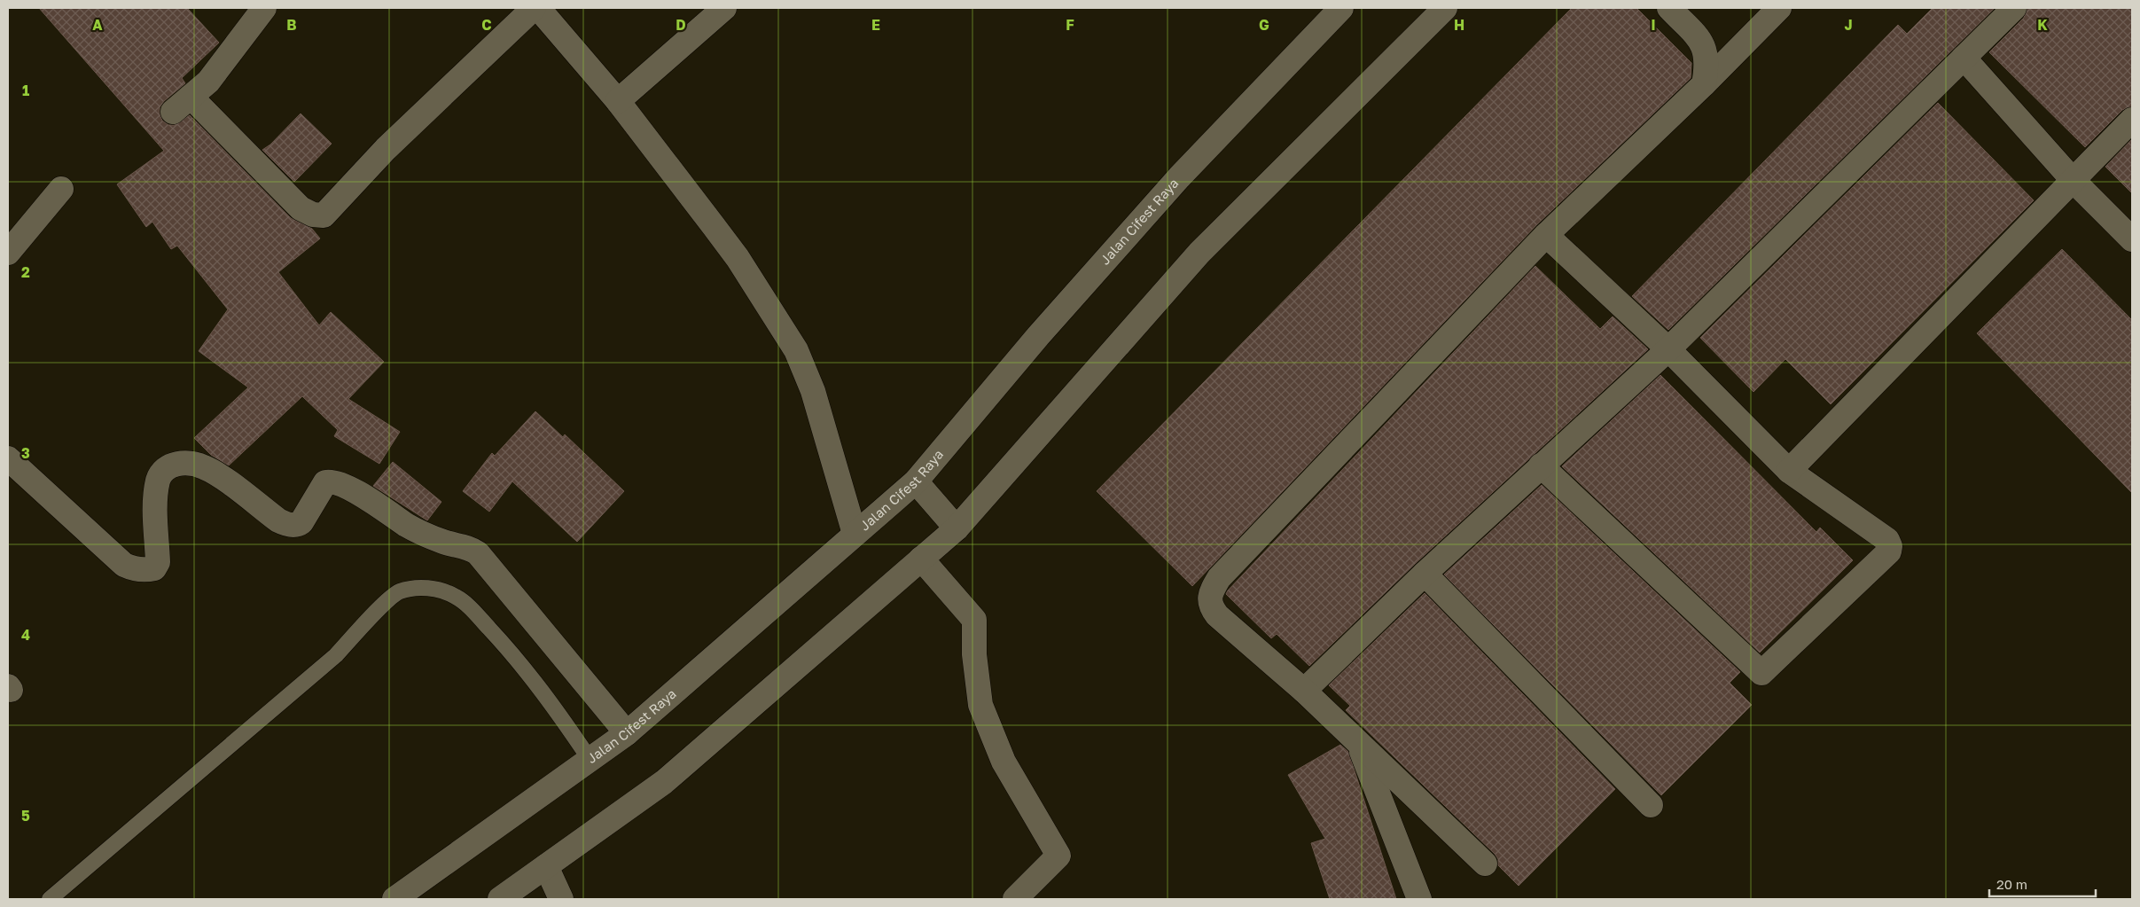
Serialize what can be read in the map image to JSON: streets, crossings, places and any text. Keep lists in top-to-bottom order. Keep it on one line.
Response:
{"streets":{"street":["Jalan Cifest Raya"]},"scale_bar":"20 m","grid":{"columns":["A","B","C","D","E","F","G","H","I","J","K"],"rows":["1","2","3","4","5"]}}
